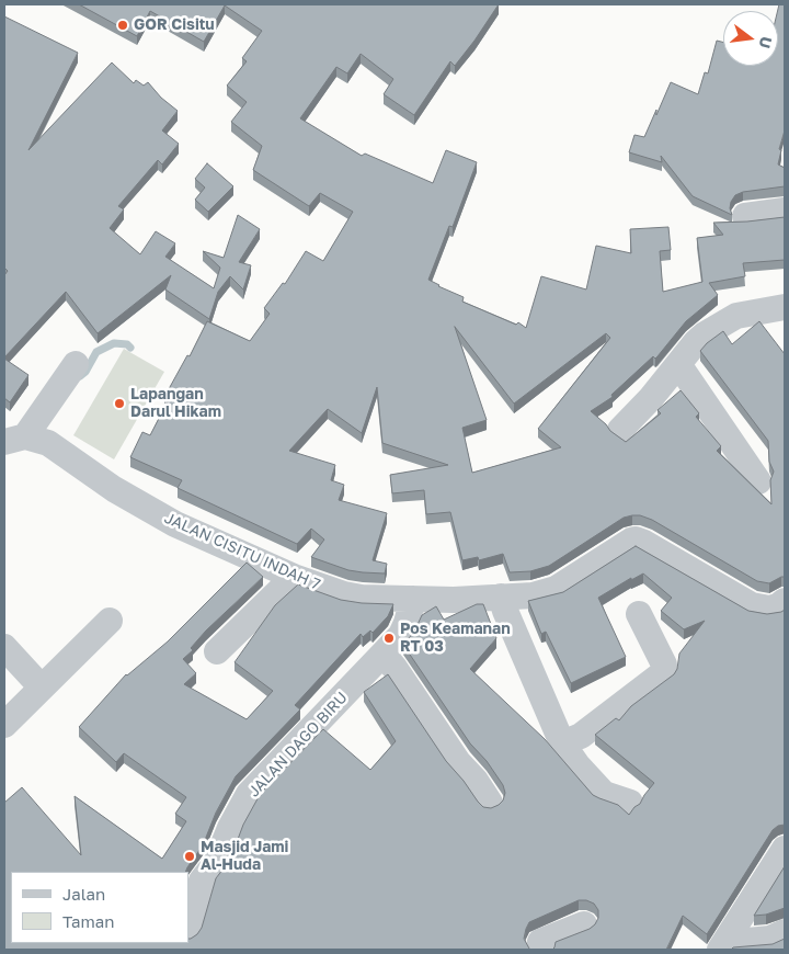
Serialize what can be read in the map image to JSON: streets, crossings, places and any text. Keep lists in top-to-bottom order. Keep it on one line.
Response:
{"streets":{"street":["JALAN CISITU INDAH 7","JALAN DAGO BIRU"]},"crossings":[["JALAN CISITU INDAH 7","JALAN DAGO BIRU"]],"places":["GOR Cisitu","Lapangan Darul Hikam","Pos Keamanan RT 03","Masjid Jami Al-Huda"],"legend":["Jalan","Taman"],"north":"right"}
